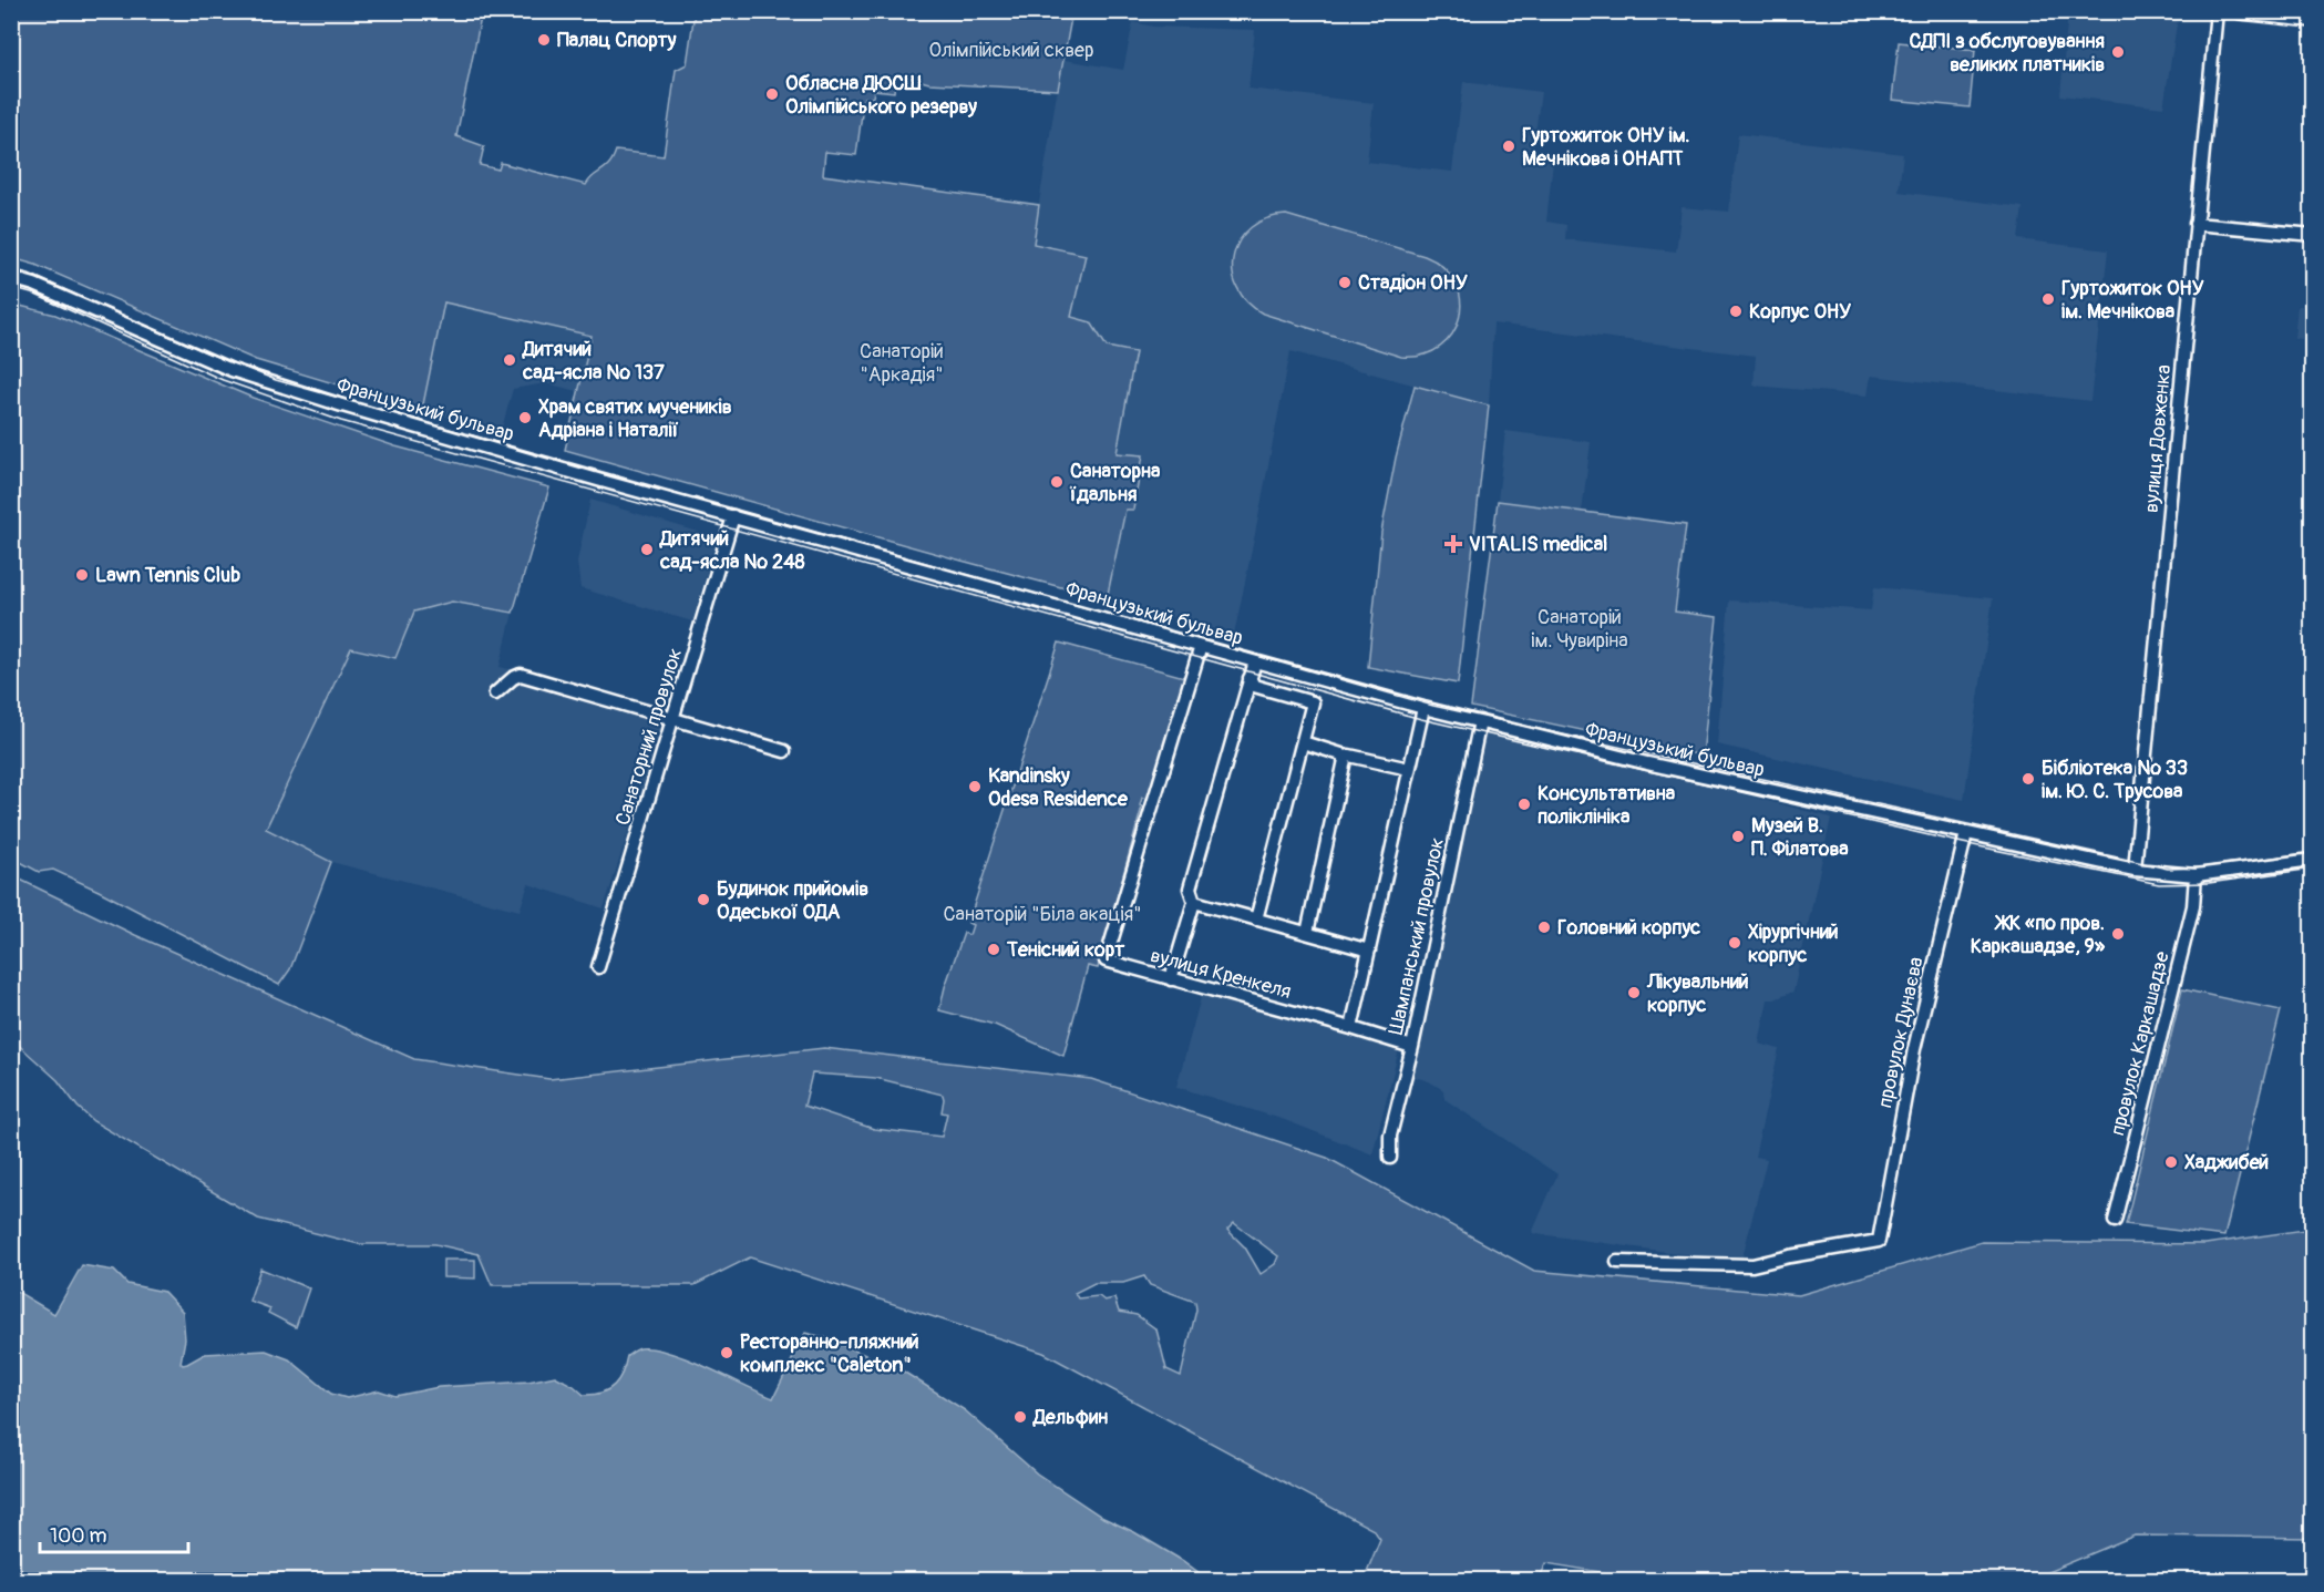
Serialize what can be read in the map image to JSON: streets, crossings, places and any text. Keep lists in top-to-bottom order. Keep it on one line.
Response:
{"streets":{"street":["Французький бульвар","вулиця Довженка","Санаторний провулок","Шампанський провулок","вулиця Кренкеля","провулок Дунаєва","провулок Каркашадзе"]},"crossings":[["Французький бульвар","вулиця Довженка"],["Французький бульвар","Санаторний провулок"],["Французький бульвар","Шампанський провулок"],["Французький бульвар","вулиця Кренкеля"],["Французький бульвар","провулок Дунаєва"],["Французький бульвар","провулок Каркашадзе"],["Шампанський провулок","вулиця Кренкеля"]],"parks":["Олімпійський сквер","Санаторій \"Аркадія\"","Санаторій ім. Чувиріна","Санаторій \"Біла акація\""],"places":{"other":["Палац Спорту","СДПІ з обслуговування великих платників","Обласна ДЮСШ Олімпійського резерву","Гуртожиток ОНУ ім. Мечнікова і ОНАПТ","Стадіон ОНУ","Гуртожиток ОНУ ім. Мечнікова","Корпус ОНУ","Дитячий сад-ясла № 137","Храм святих мучеників Адріана і Наталії","Санаторна їдальня","Дитячий сад-ясла № 248","Lawn Tennis Club","Бібліотека № 33 ім. Ю. С. Трусова","Kandinsky Odesa Residence","Консультативна поліклініка","Музей В. П. Філатова","Будинок прийомів Одеської ОДА","Головний корпус","ЖК «по пров. Каркашадзе, 9»","Хірургічний корпус","Тенісний корт","Лікувальний корпус","Хаджибей","Ресторанно-пляжний комплекс \"Caleton\"","Дельфин"],"health":["VITALIS medical"]},"scale_bar":"100 m"}
